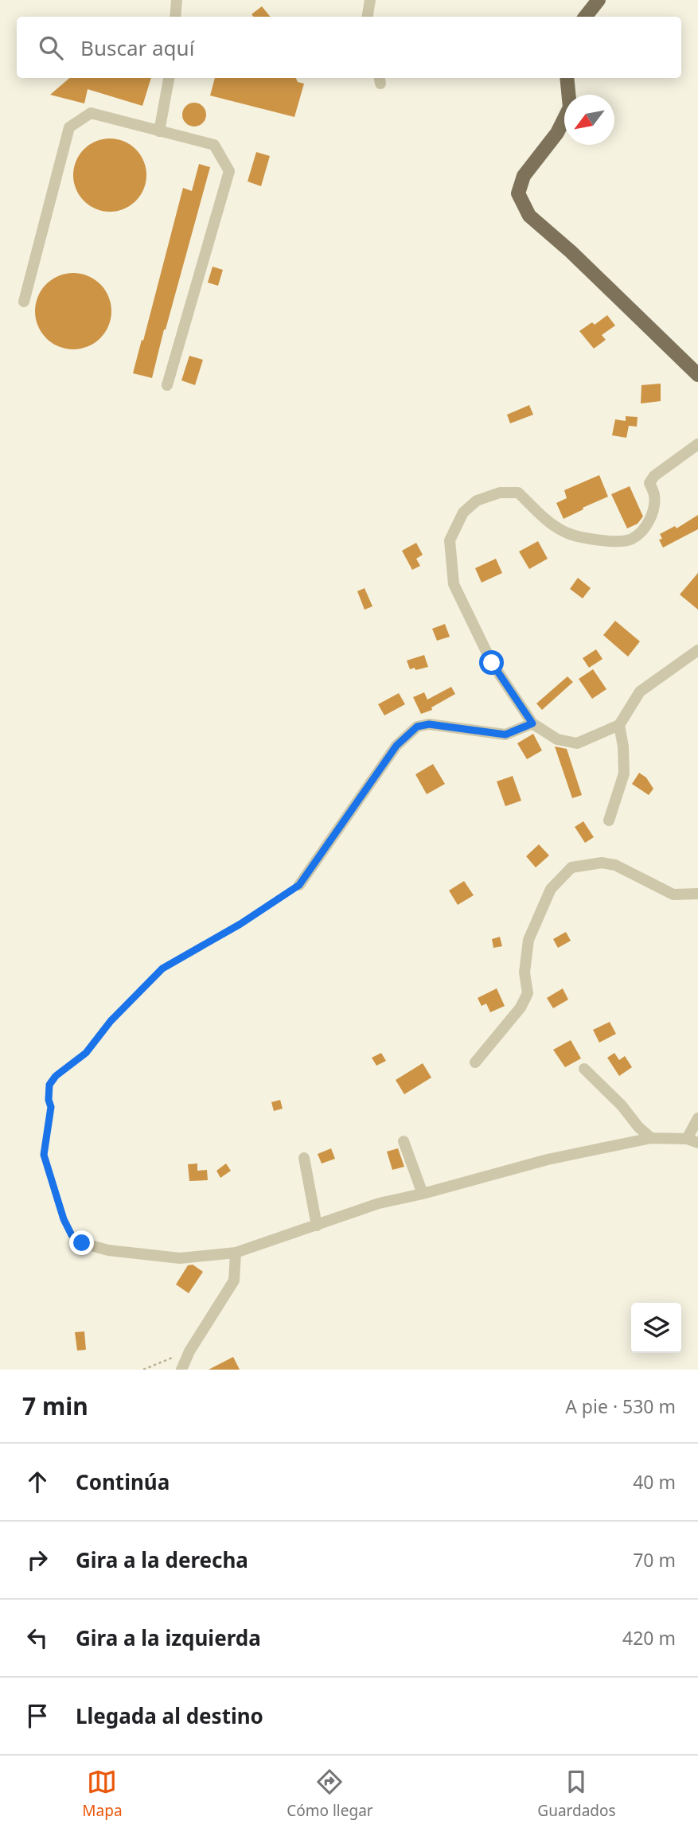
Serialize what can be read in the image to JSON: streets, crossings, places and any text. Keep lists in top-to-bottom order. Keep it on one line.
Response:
{"north":"bottom left","page":{"search":"Buscar aquí","heading":["7 min","A pie · 530 m"],"list":[["Continúa","40 m"],["Gira a la derecha","70 m"],["Gira a la izquierda","420 m"],"Llegada al destino"],"nav":["Mapa","Cómo llegar","Guardados"]}}
